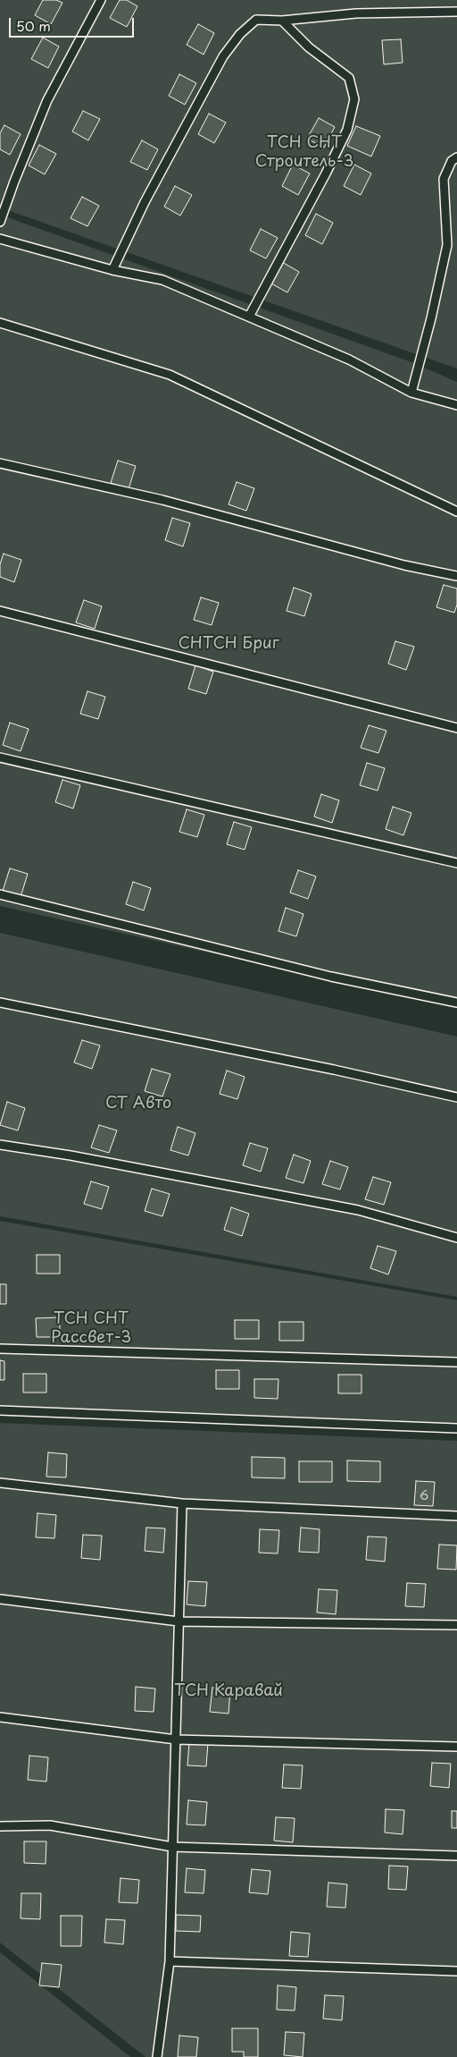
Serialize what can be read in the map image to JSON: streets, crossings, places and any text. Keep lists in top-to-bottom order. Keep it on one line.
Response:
{"parks":["ТСН СНТ Строитель-3","СНТСН Бриг","СТ Авто","ТСН СНТ Рассвет-3","ТСН Каравай"],"house_numbers":["6"],"scale_bar":"50 m"}
